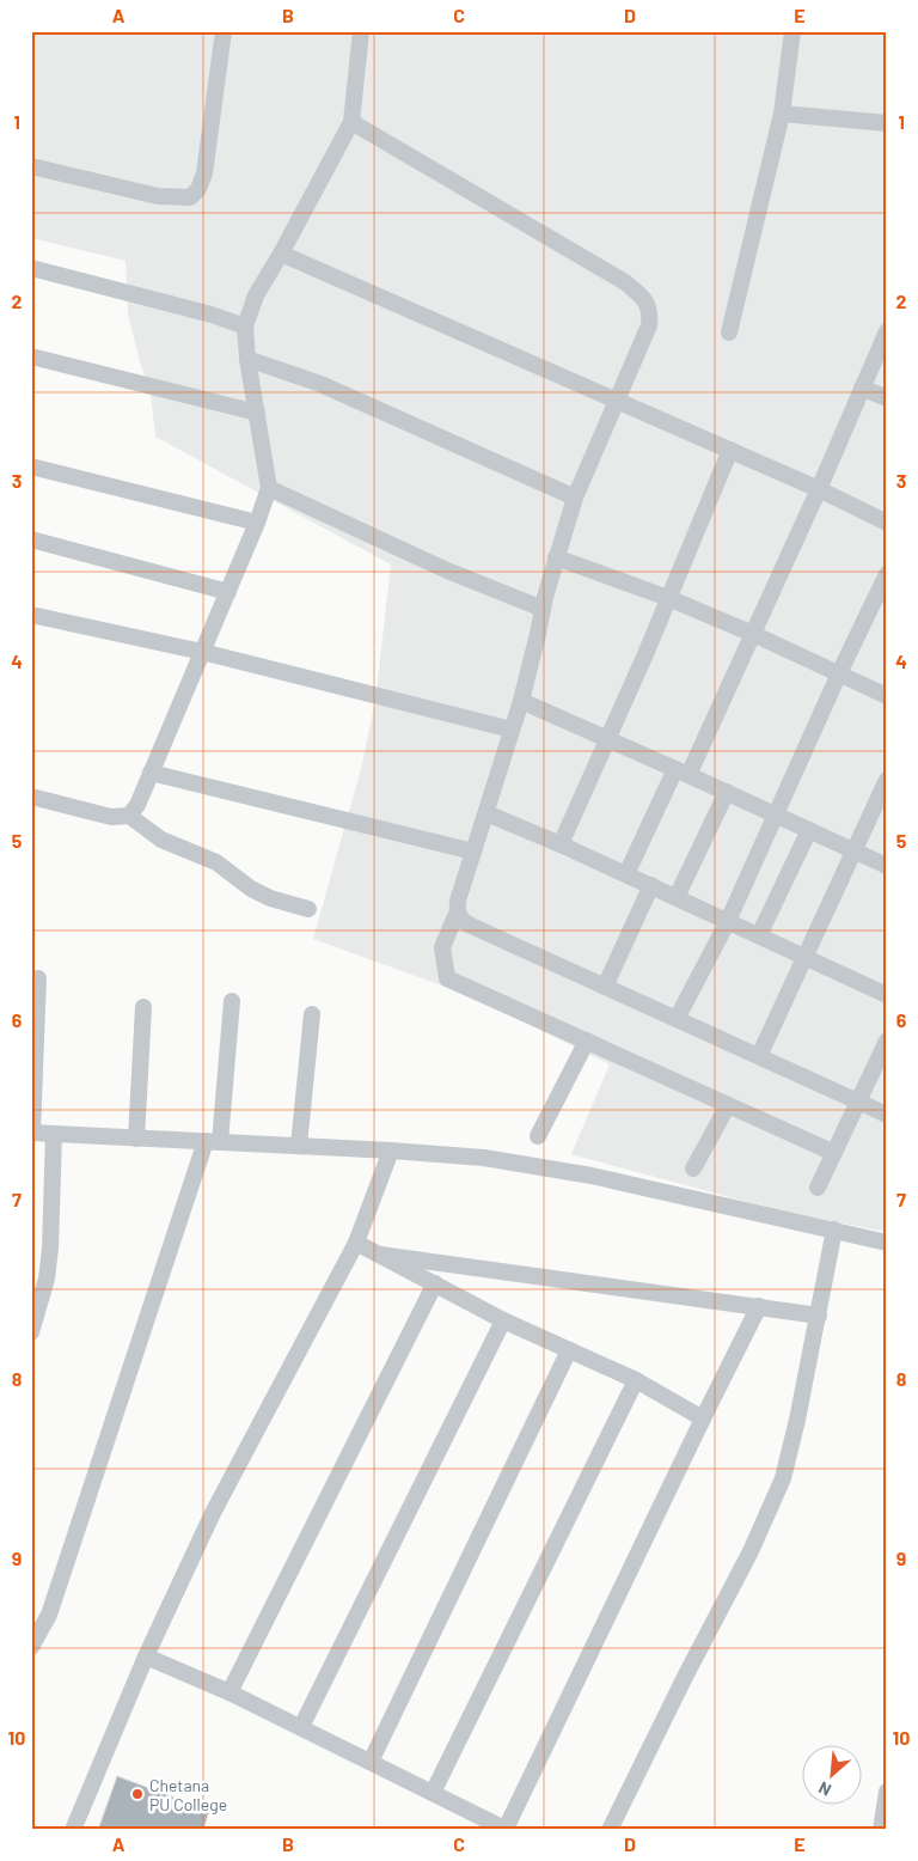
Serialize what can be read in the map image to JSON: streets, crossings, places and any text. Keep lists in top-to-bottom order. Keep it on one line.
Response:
{"places":["Chetana PU College"],"north":"bottom left","grid":{"columns":["A","B","C","D","E"],"rows":["1","2","3","4","5","6","7","8","9","10"]}}
